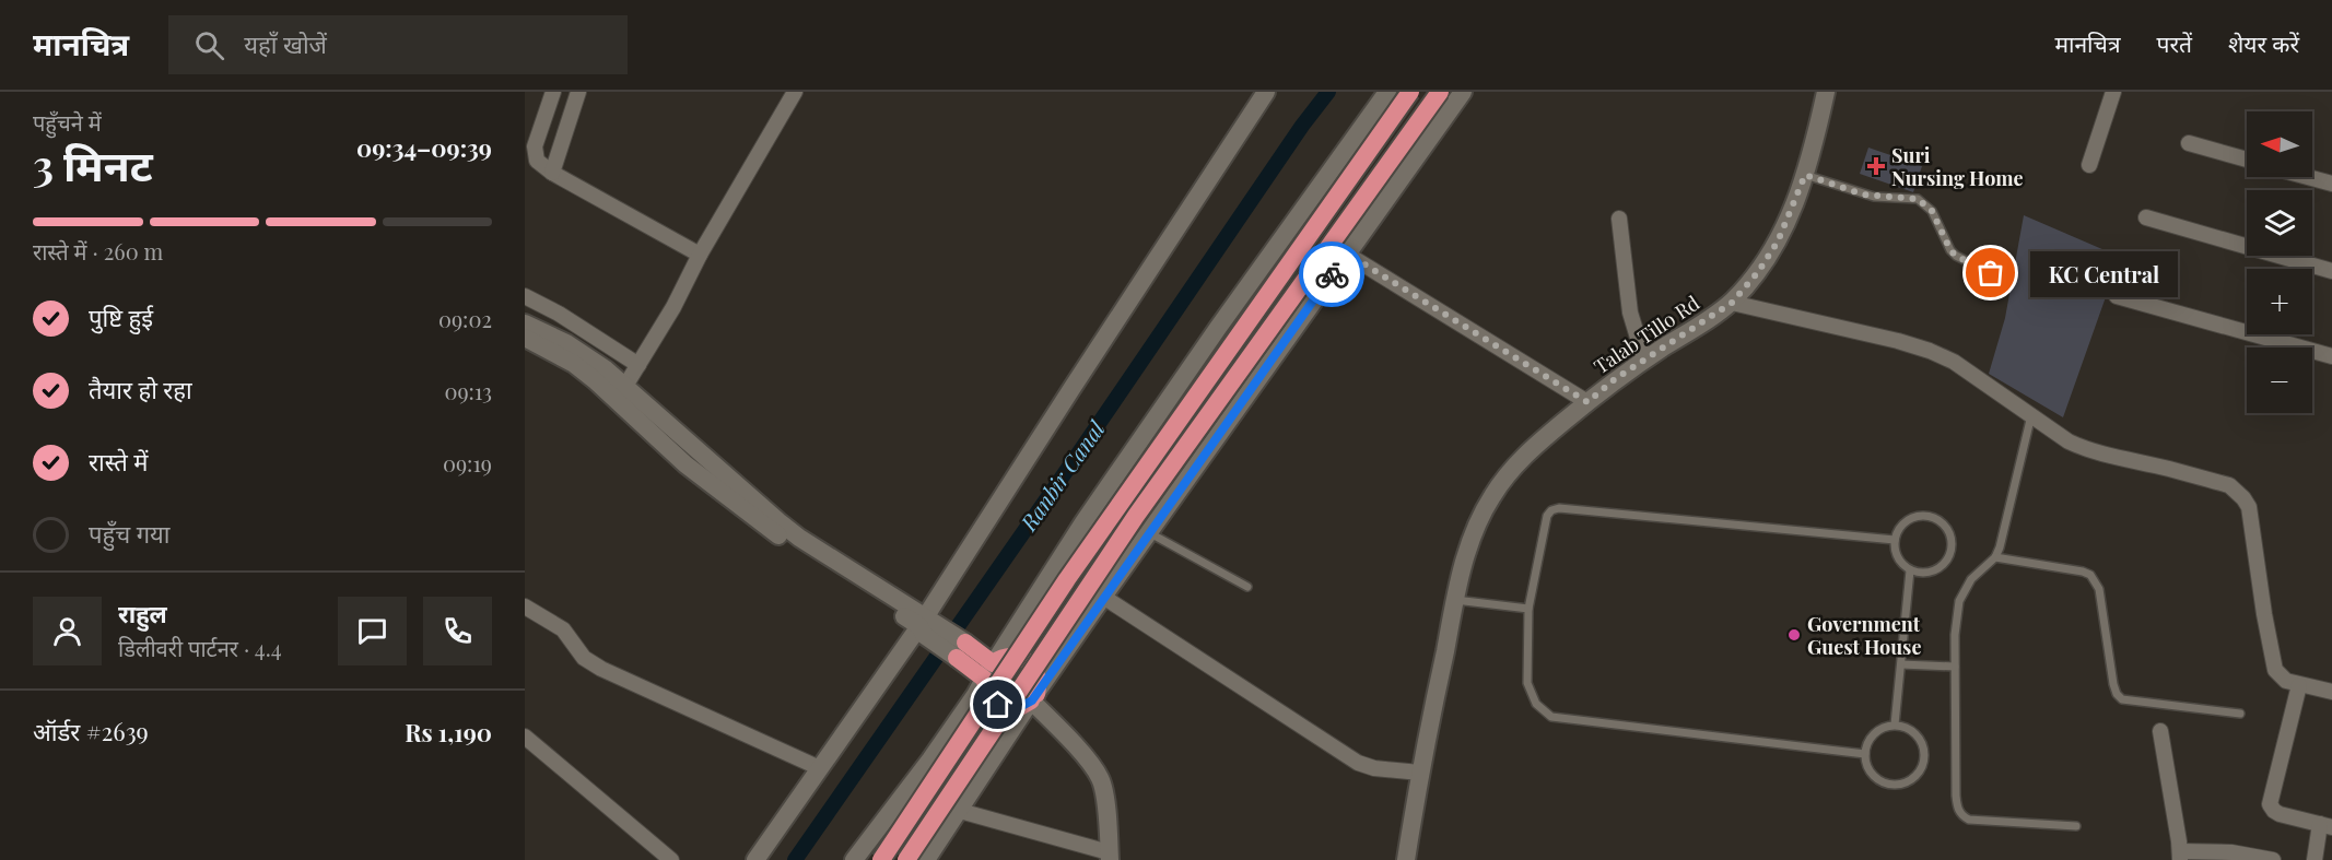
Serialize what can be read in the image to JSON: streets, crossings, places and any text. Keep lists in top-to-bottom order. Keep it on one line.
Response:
{"streets":{"street":["Talab Tillo Rd"]},"water":["Ranbir Canal"],"places":{"health":["Suri Nursing Home"],"other":["KC Central","Government Guest House"]},"north":"left","page":{"header":"मानचित्र","search":"यहाँ खोजें","nav":["मानचित्र","परतें","शेयर करें"],"heading":["3 मिनट","पहुँचने में","09:34–09:39"],"panel":["राहुल","डिलीवरी पार्टनर · 4.4","ऑर्डर #2639","Rs 1,190"],"map_buttons":["+","−"],"bar":"रास्ते में · 260 m","bubble":"KC Central","list":[["पुष्टि हुई","09:02"],["तैयार हो रहा","09:13"],["रास्ते में","09:19"],"पहुँच गया"]}}
